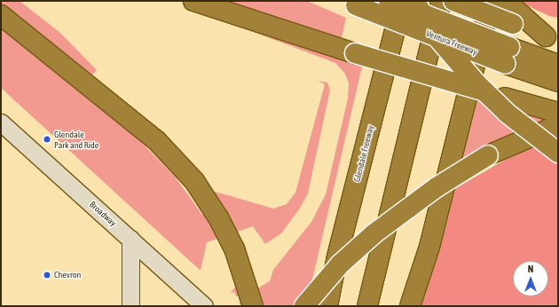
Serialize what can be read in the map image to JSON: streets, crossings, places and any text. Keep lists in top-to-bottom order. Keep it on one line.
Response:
{"streets":{"highway":["Ventura Freeway","Glendale Freeway"],"main road":["Broadway"]},"places":["Glendale Park and Ride","Chevron"],"north":"top"}
